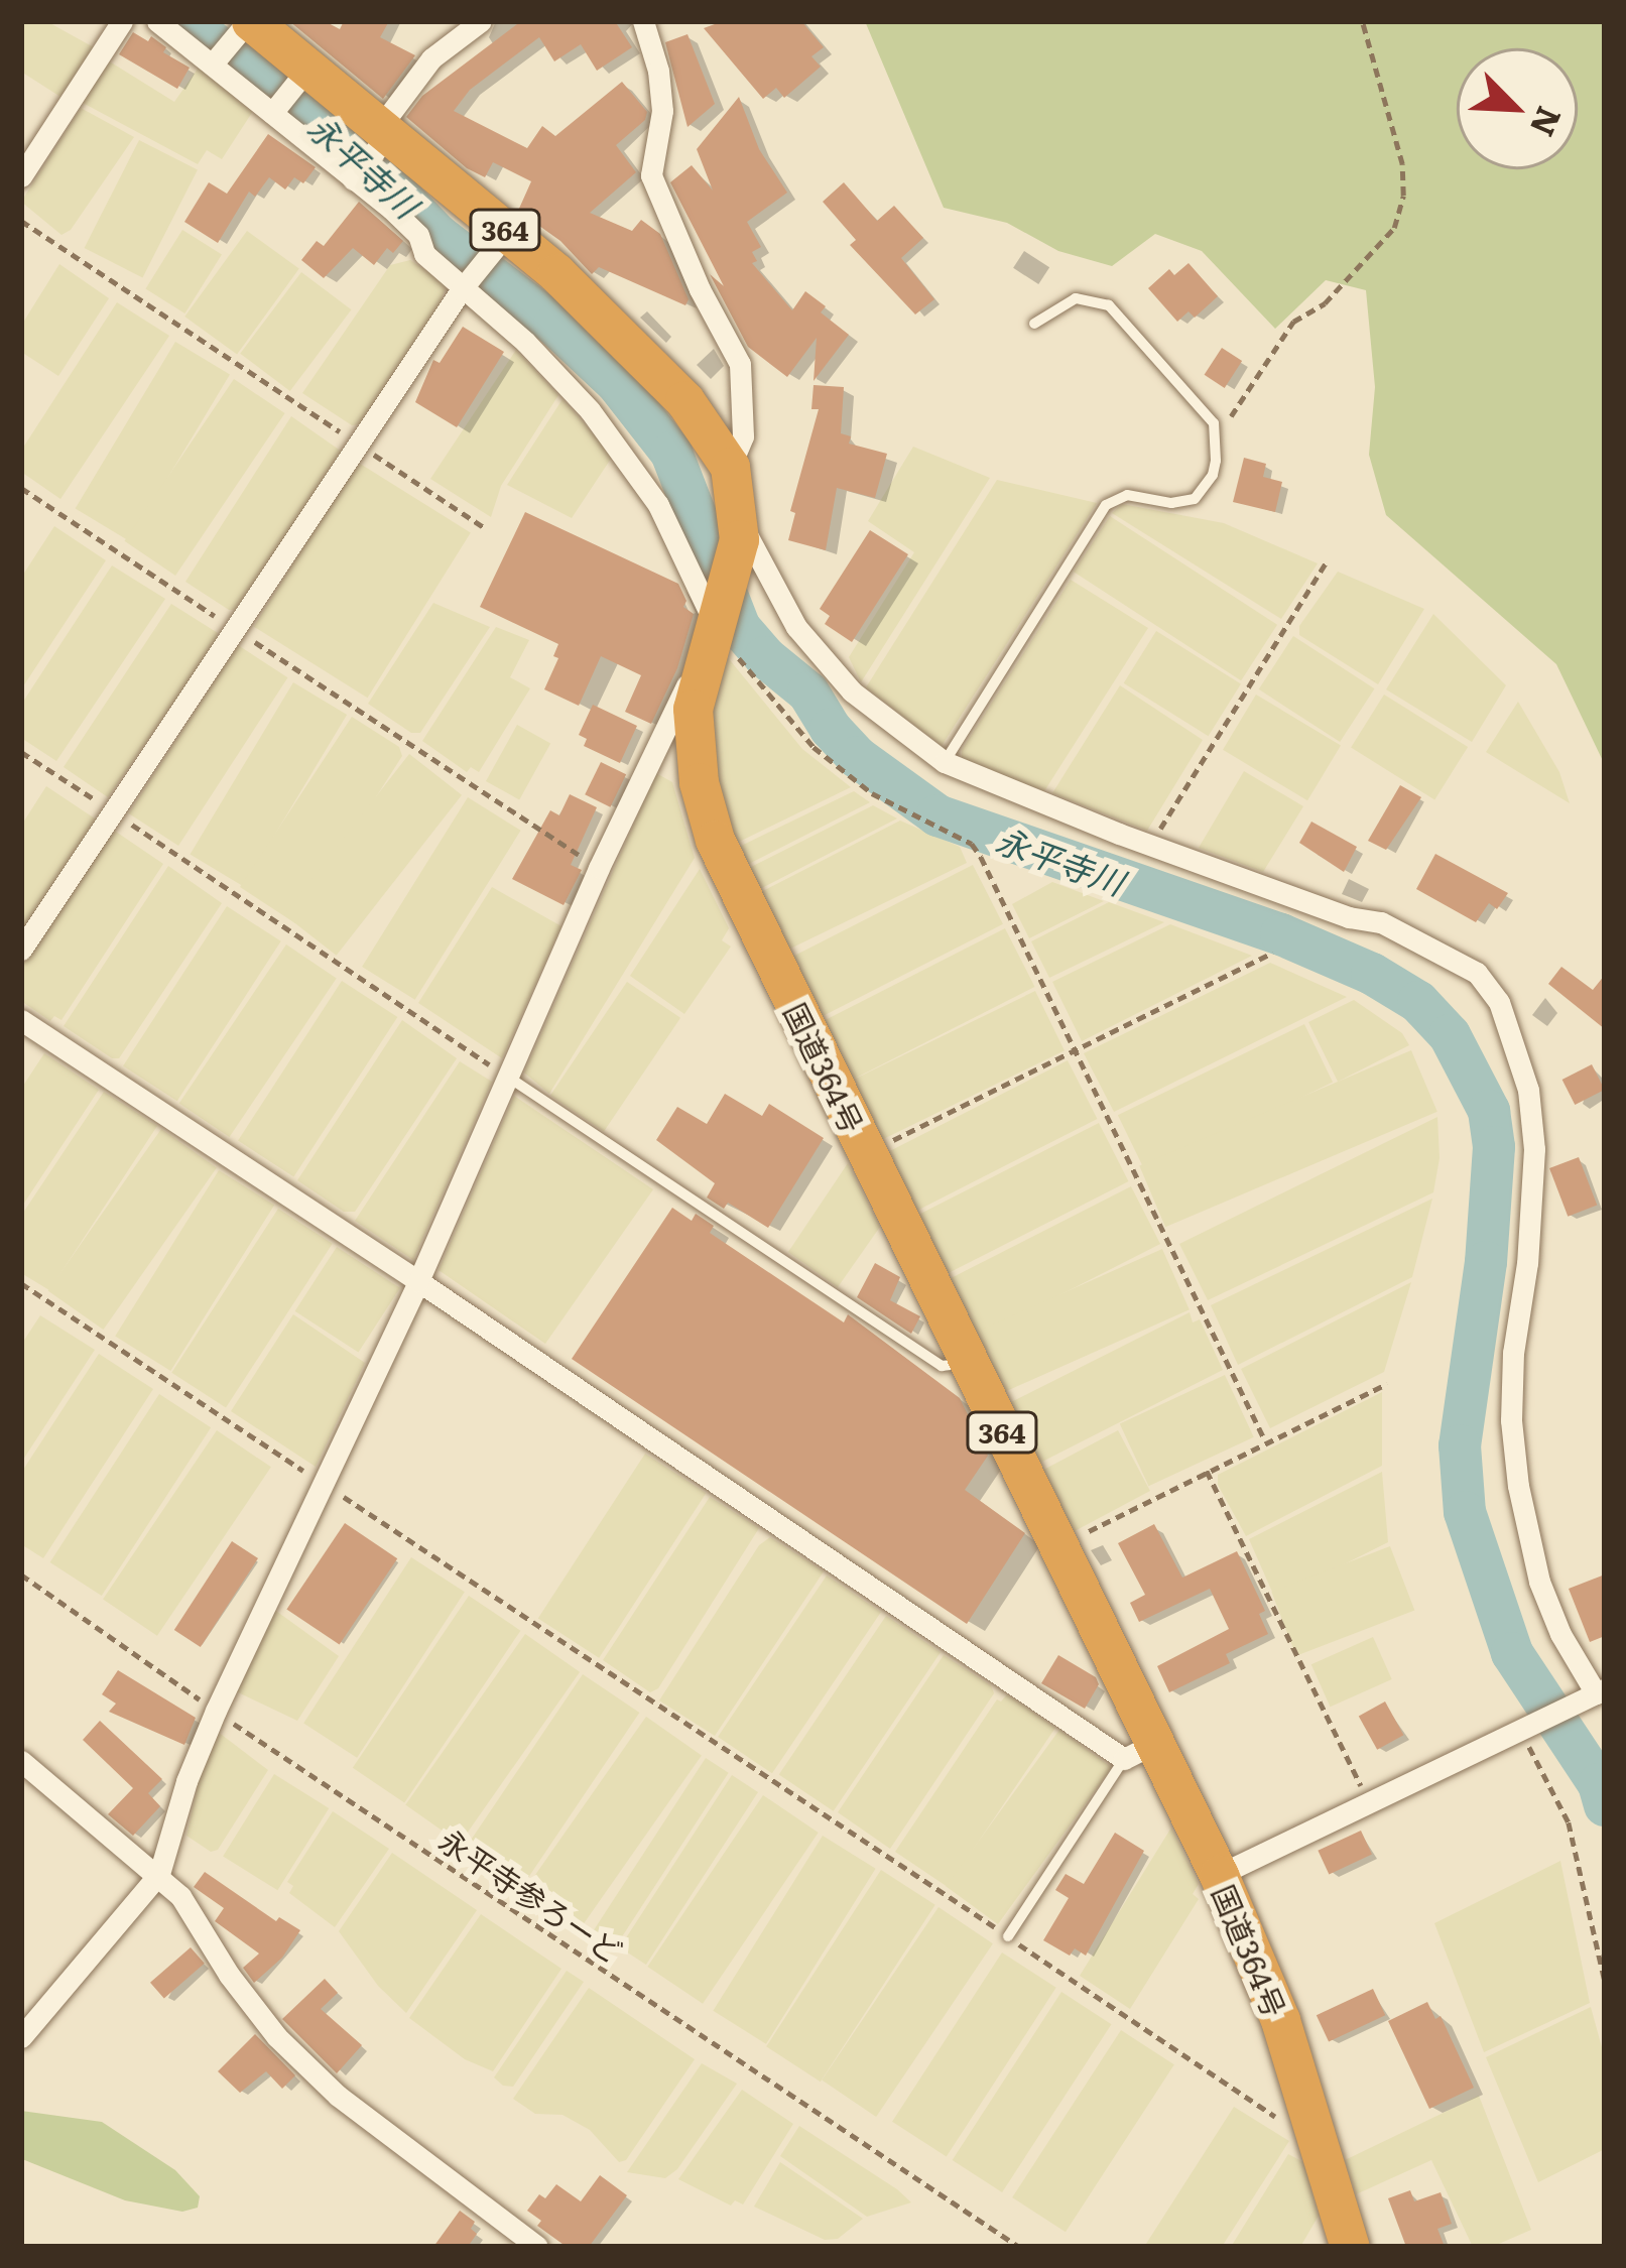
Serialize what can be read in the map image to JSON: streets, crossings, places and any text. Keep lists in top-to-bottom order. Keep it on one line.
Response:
{"streets":{"highway":["364","国道364号"],"path":["永平寺参ろーど"]},"water":["永平寺川"],"north":"bottom right"}
